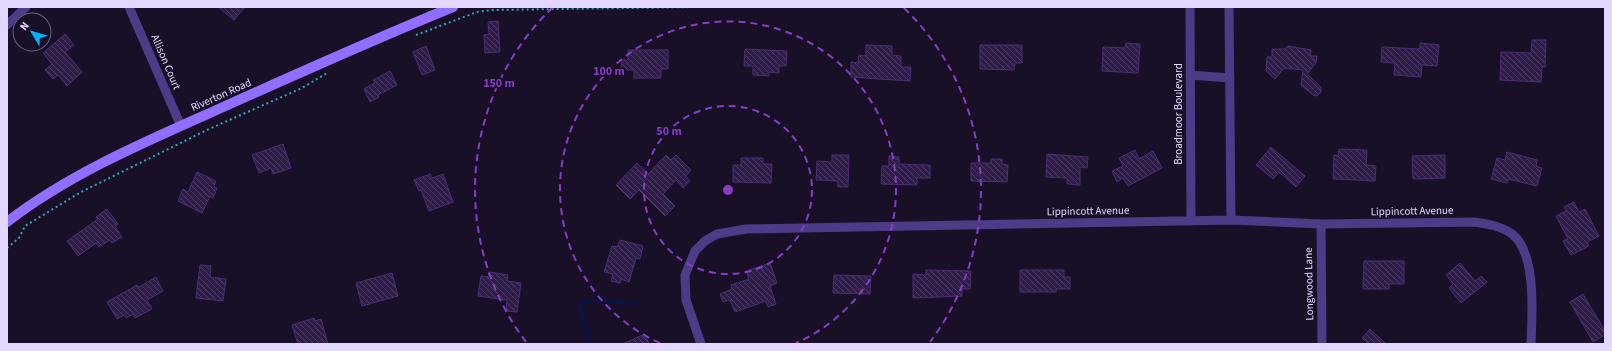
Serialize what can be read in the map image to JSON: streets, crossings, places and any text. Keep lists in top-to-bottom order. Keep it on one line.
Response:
{"streets":{"main road":["Riverton Road"],"street":["Allison Court","Broadmoor Boulevard","Lippincott Avenue","Longwood Lane"]},"crossings":[["Allison Court","Riverton Road"],["Broadmoor Boulevard","Lippincott Avenue"],["Lippincott Avenue","Longwood Lane"]],"north":"top left","rings":["100 m","150 m","50 m"]}
